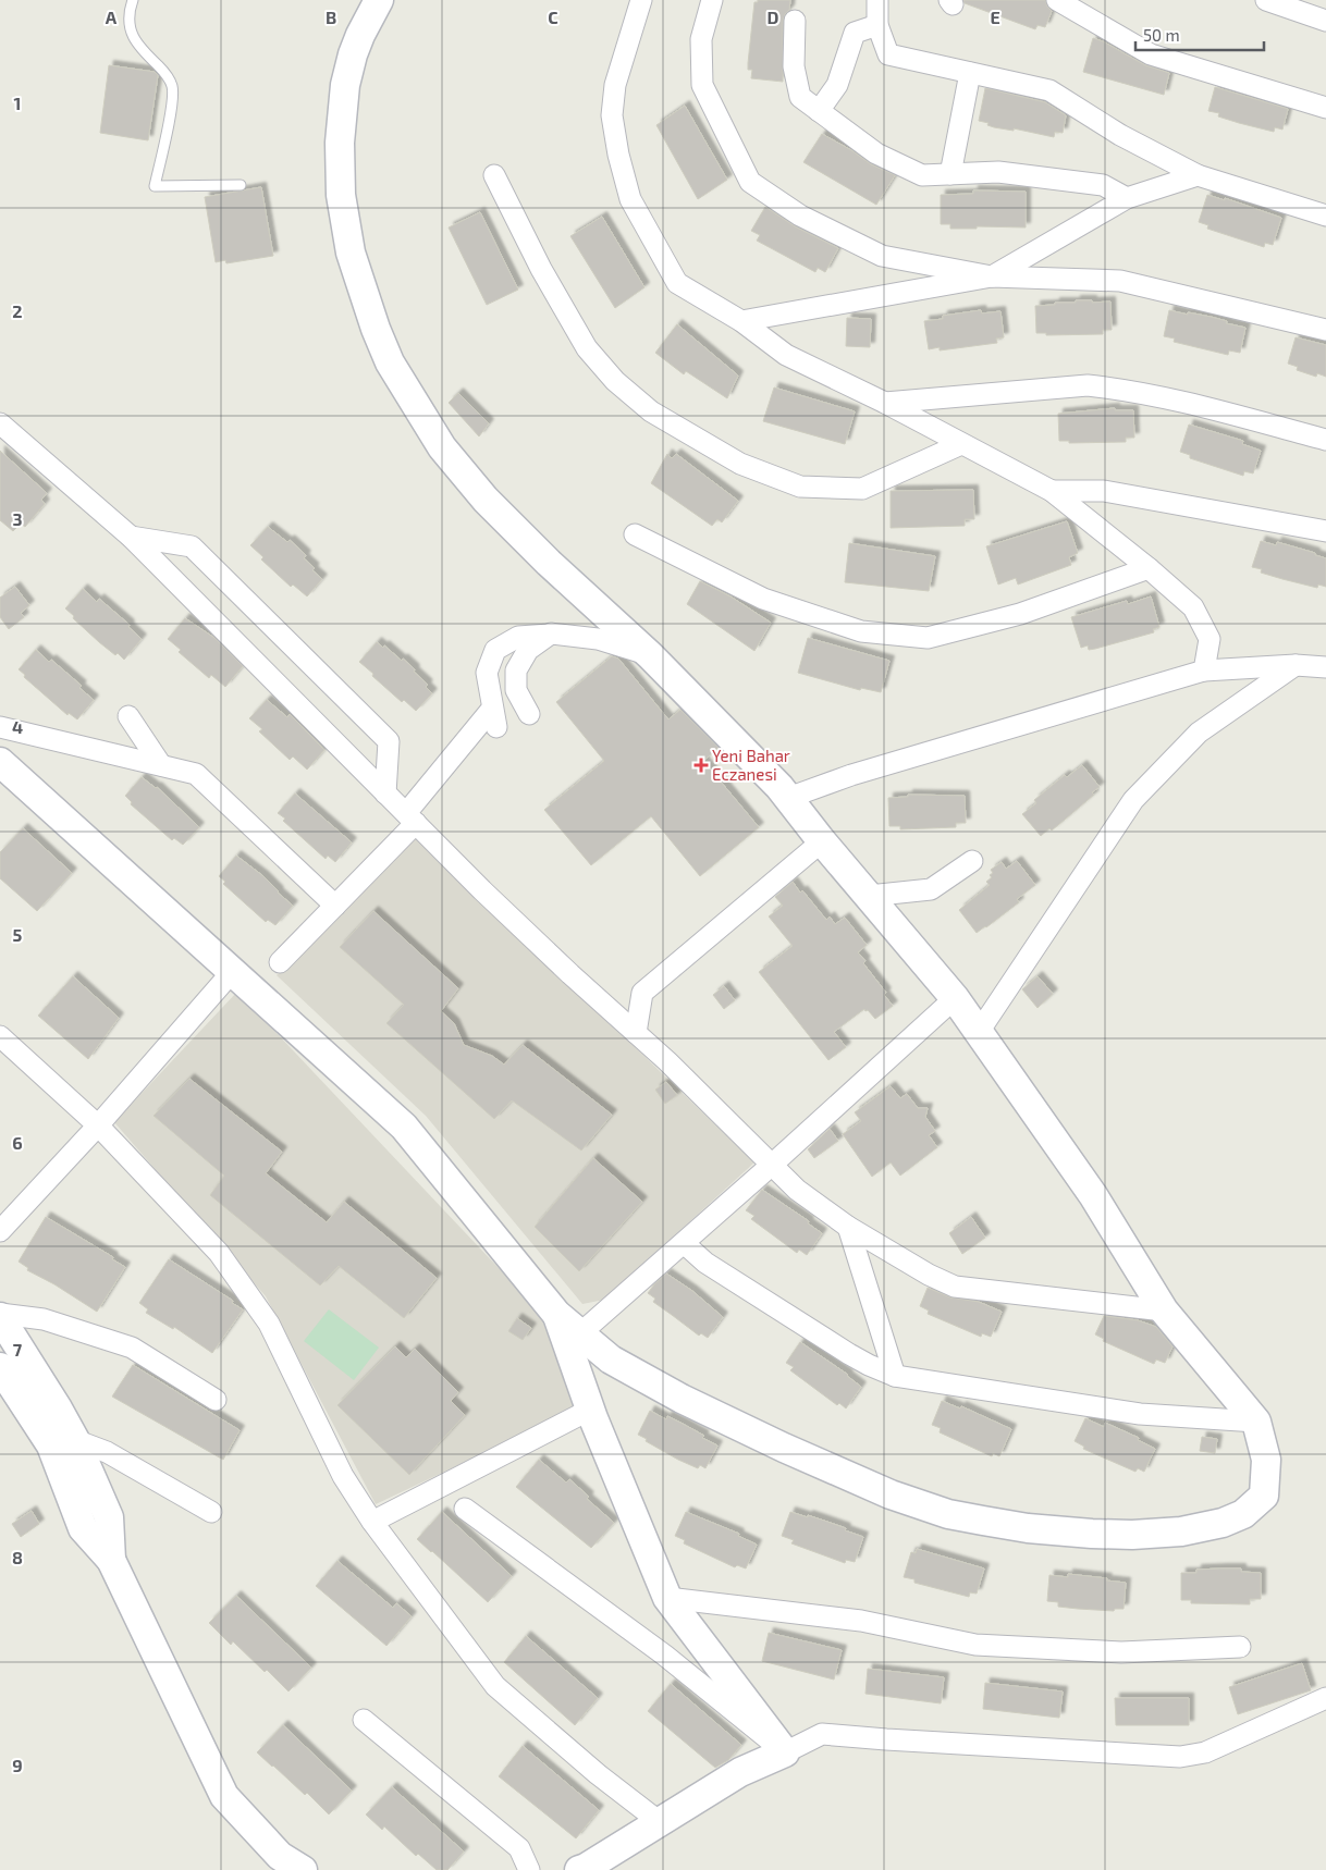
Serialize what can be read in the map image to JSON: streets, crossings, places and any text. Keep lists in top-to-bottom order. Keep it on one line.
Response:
{"places":{"health":["Yeni Bahar Eczanesi"]},"scale_bar":"50 m","grid":{"columns":["A","B","C","D","E"],"rows":["1","2","3","4","5","6","7","8","9"]}}
